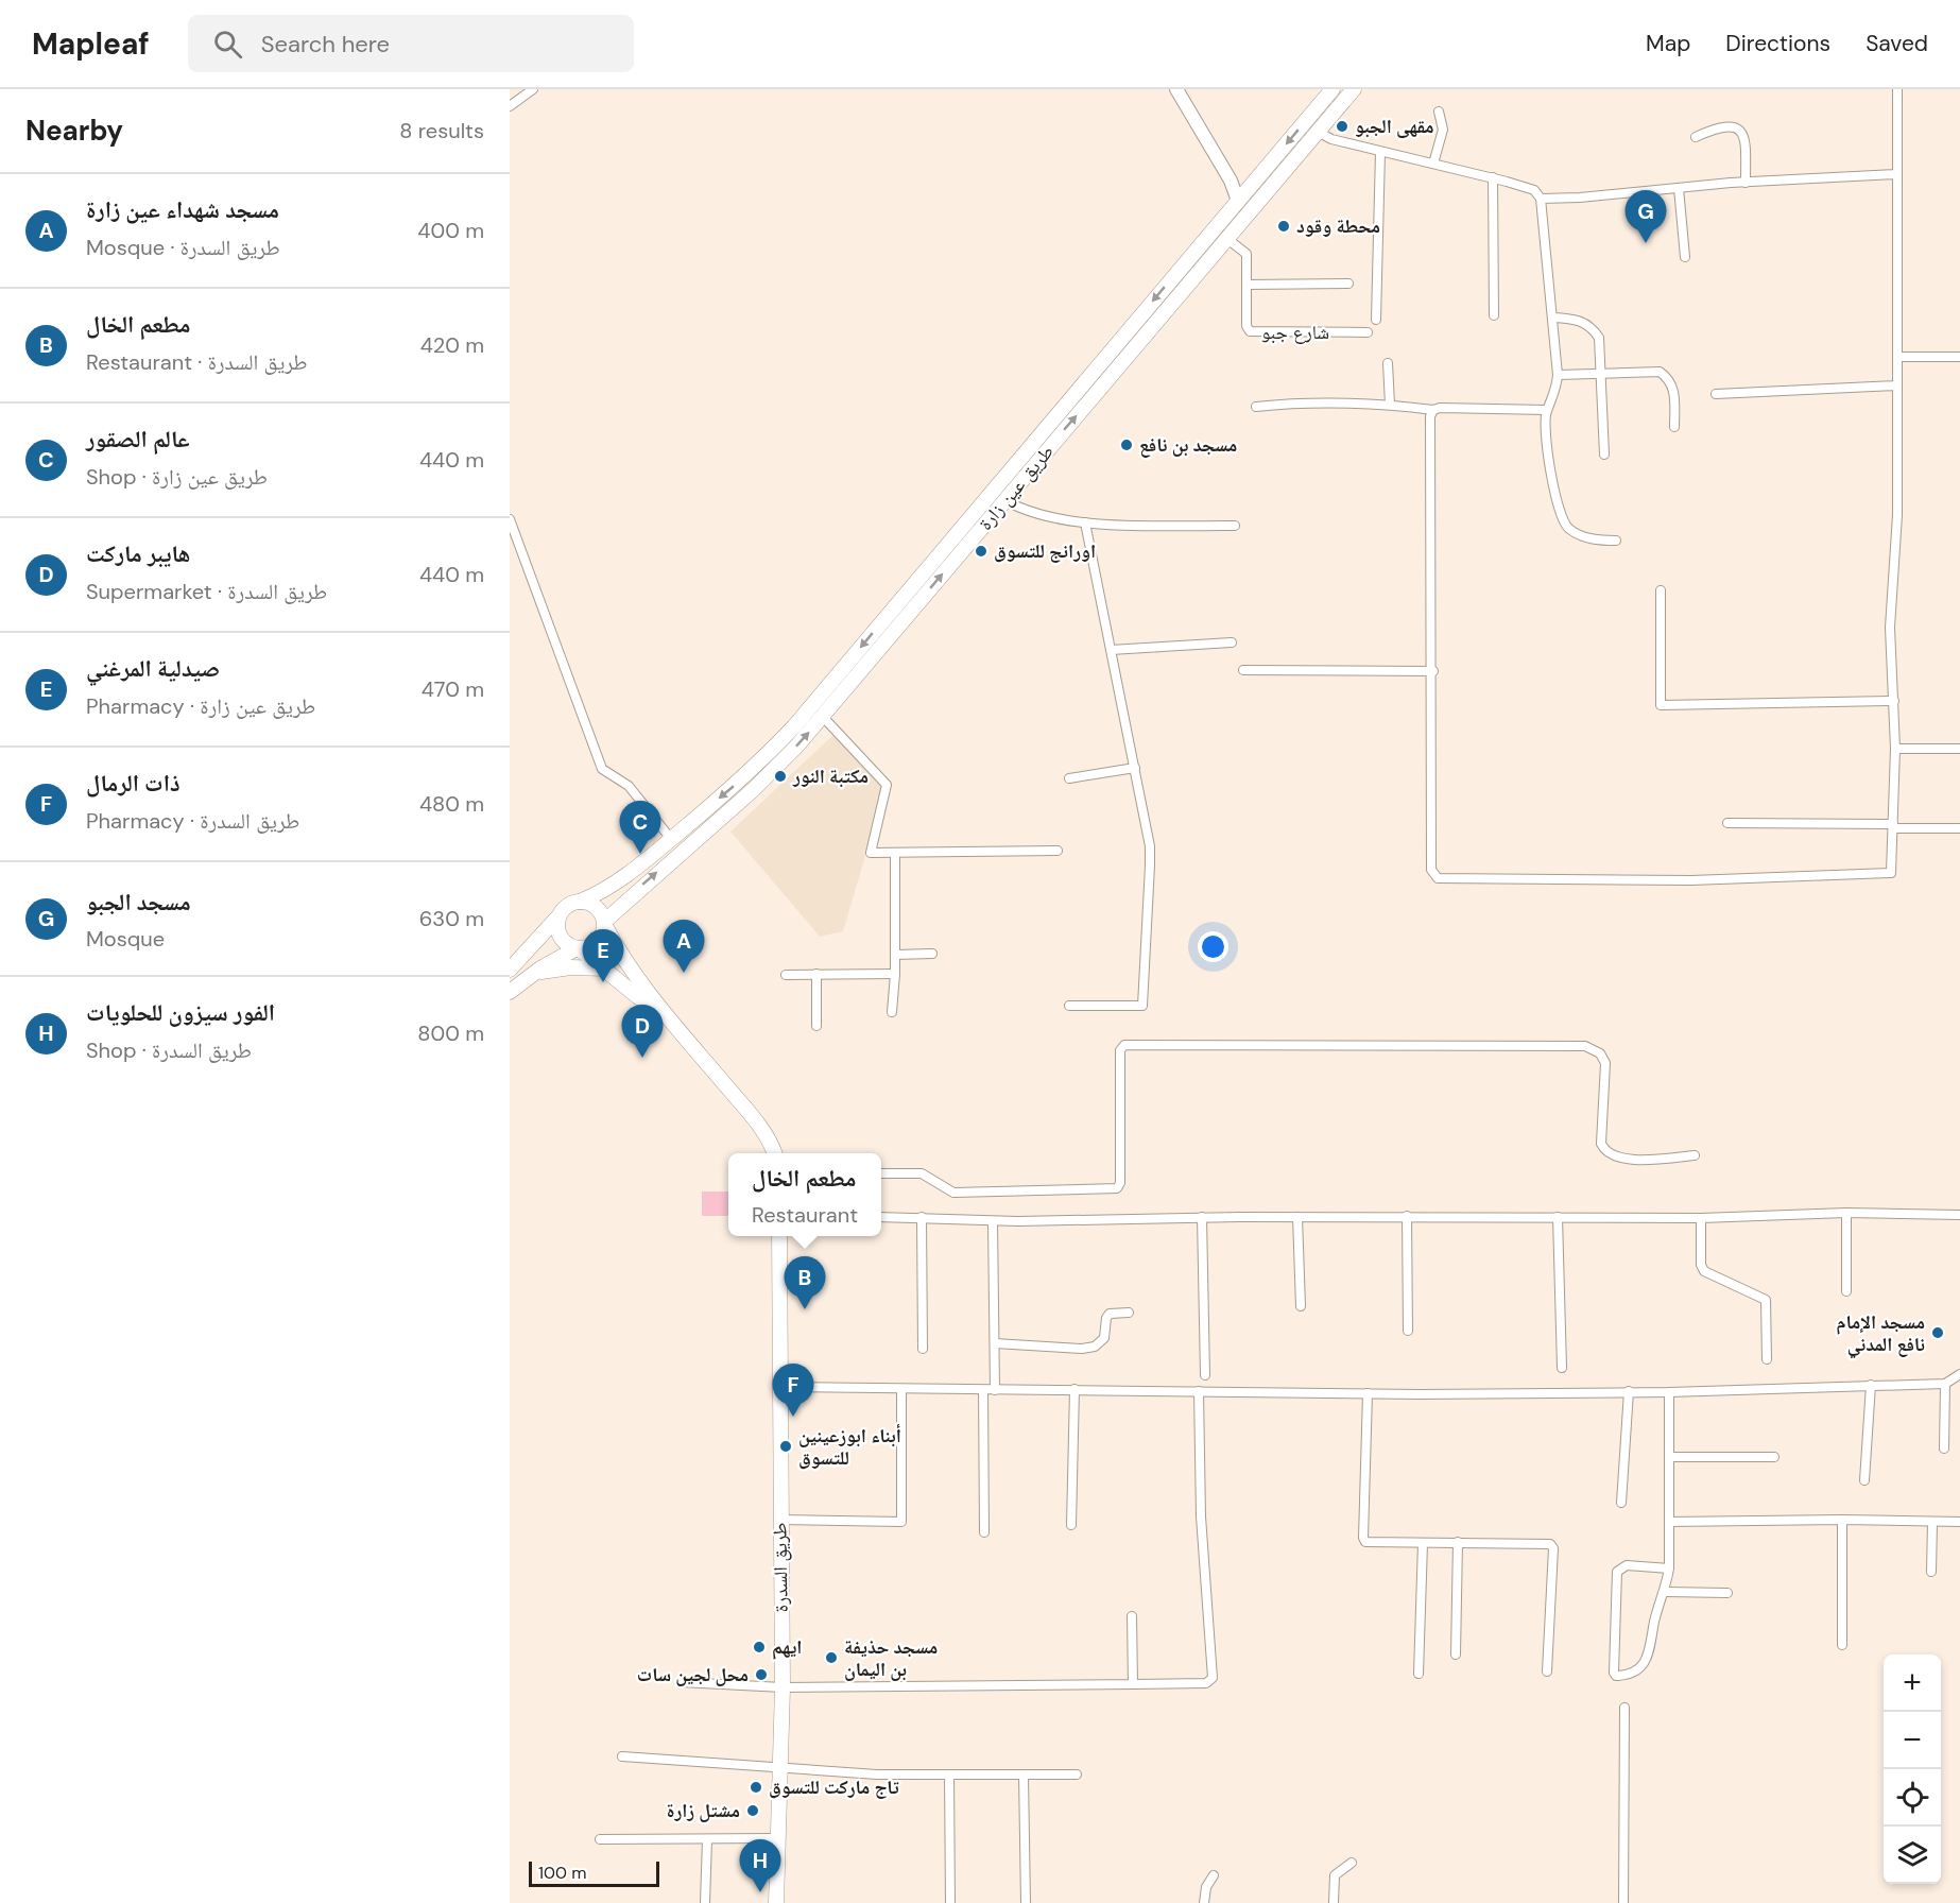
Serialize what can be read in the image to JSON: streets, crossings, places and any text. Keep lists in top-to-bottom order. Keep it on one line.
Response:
{"streets":{"main road":["طريق عين زارة","طريق السدرة"],"street":["شارع جبو"]},"crossings":[["شارع جبو","طريق عين زارة"]],"places":["مقهى الجبو","محطة وقود","مسجد بن نافع","اورانج للتسوق","مكتبة النور","مسجد الإمام نافع المدني","أبناء ابوزعينين للتسوق","ايهم","مسجد حذيفة بن اليمان","محل لجين سات","تاج ماركت للتسوق","مشتل زارة"],"scale_bar":"100 m","page":{"header":"Mapleaf","search":"Search here","nav":["Map","Directions","Saved"],"heading":["Nearby","8 results"],"list":[{"mark":"A","name":"مسجد شهداء عين زارة","note":"Mosque · طريق السدرة","value":"400 m"},{"mark":"B","name":"مطعم الخال","note":"Restaurant · طريق السدرة","value":"420 m"},{"mark":"C","name":"عالم الصقور","note":"Shop · طريق عين زارة","value":"440 m"},{"mark":"D","name":"هايبر ماركت","note":"Supermarket · طريق السدرة","value":"440 m"},{"mark":"E","name":"صيدلية المرغني","note":"Pharmacy · طريق عين زارة","value":"470 m"},{"mark":"F","name":"ذات الرمال","note":"Pharmacy · طريق السدرة","value":"480 m"},{"mark":"G","name":"مسجد الجبو","note":"Mosque","value":"630 m"},{"mark":"H","name":"الفور سيزون للحلويات","note":"Shop · طريق السدرة","value":"800 m"}],"pins":["G","C","A","E","D","B","F","H"],"popup":["مطعم الخال","Restaurant"],"map_buttons":["+","−"],"scale":"100 m"}}
